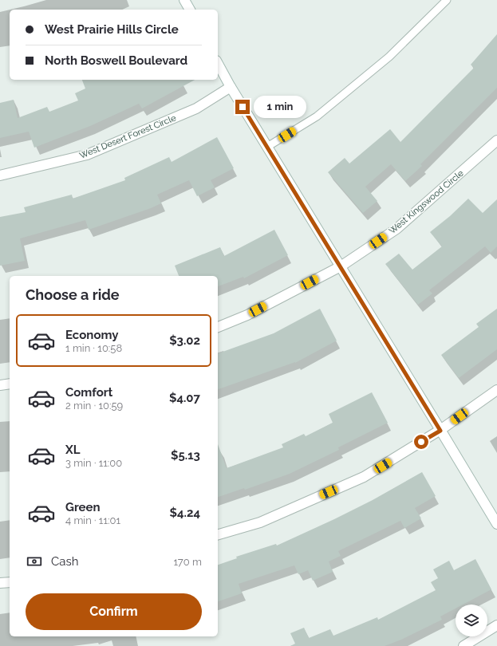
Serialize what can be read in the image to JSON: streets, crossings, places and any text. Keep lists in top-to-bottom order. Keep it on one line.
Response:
{"streets":{"street":["West Desert Forest Circle","West Kingswood Circle"]},"page":{"banner":["West Prairie Hills Circle","North Boswell Boulevard"],"bubble":"1 min","heading":"Choose a ride","list":[{"name":"Economy","note":"1 min · 10:58","value":"$3.02"},{"name":"Comfort","note":"2 min · 10:59","value":"$4.07"},{"name":"XL","note":"3 min · 11:00","value":"$5.13"},{"name":"Green","note":"4 min · 11:01","value":"$4.24"}],"pay":["Cash","170 m"],"buttons":"Confirm"}}
